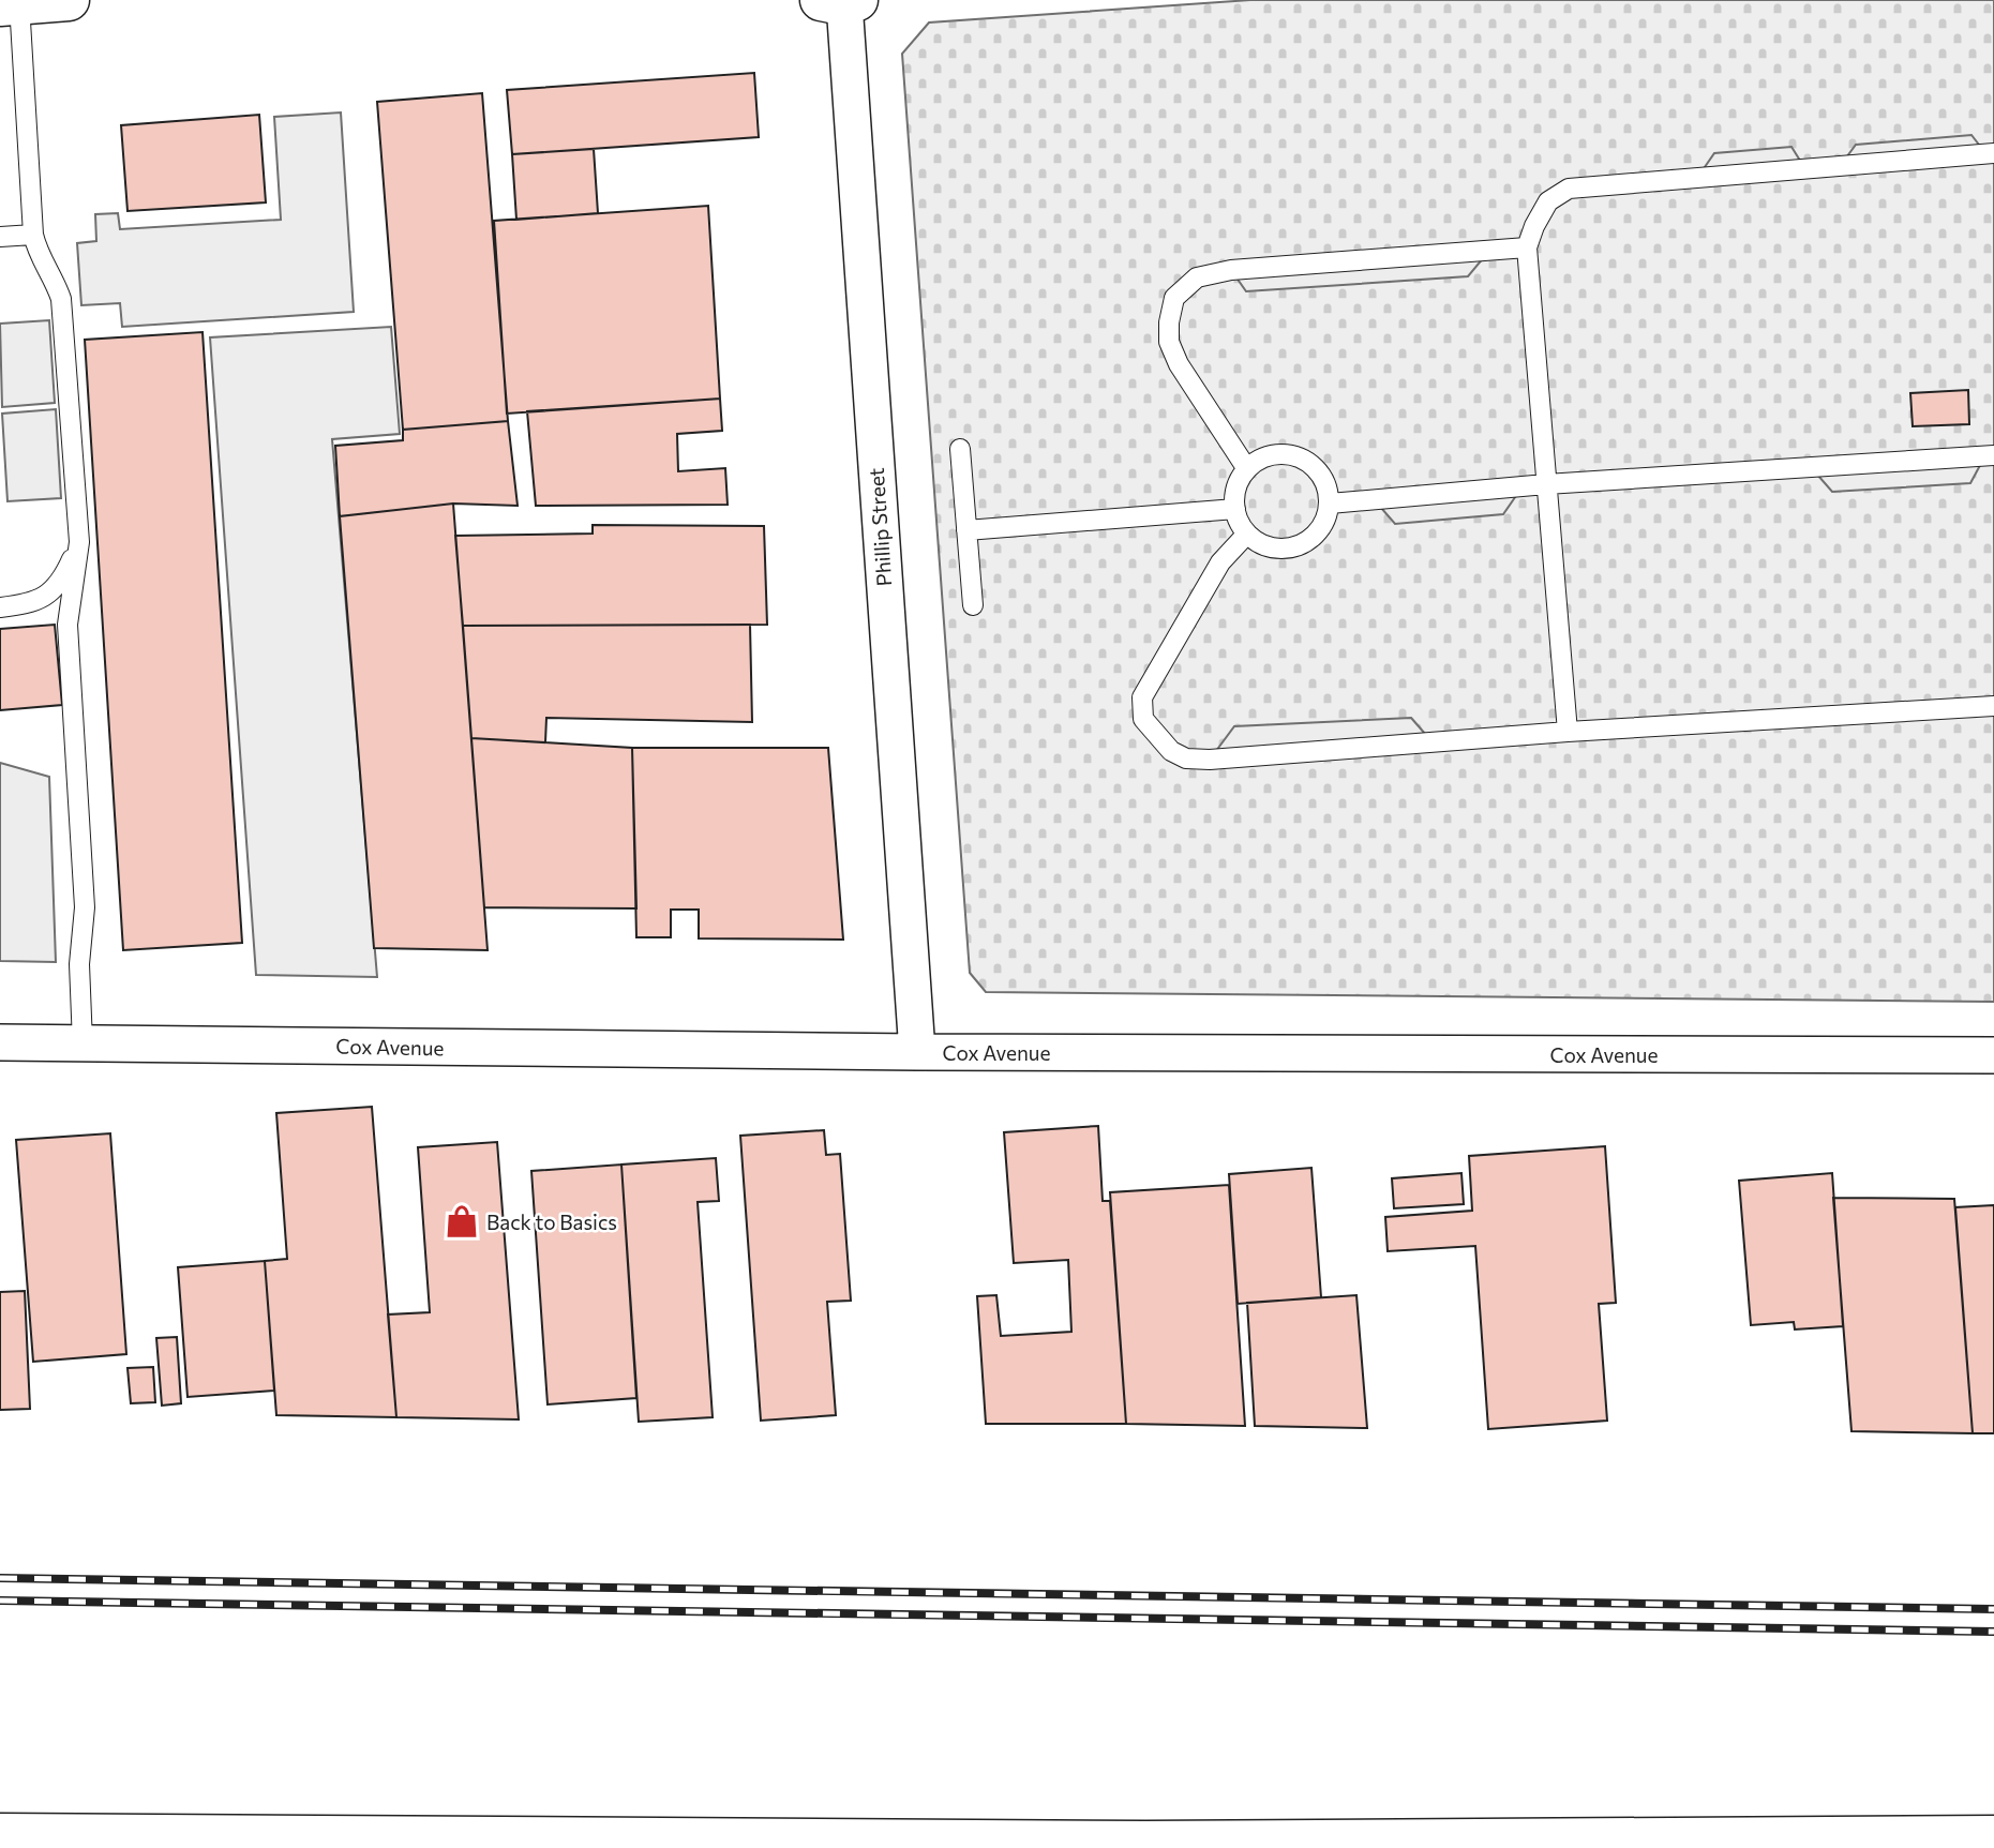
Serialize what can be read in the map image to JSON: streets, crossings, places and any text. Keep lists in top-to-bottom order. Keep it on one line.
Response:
{"streets":{"street":["Phillip Street","Cox Avenue"]},"crossings":[["Phillip Street","Cox Avenue"]],"places":{"shop":["Back to Basics"]}}
